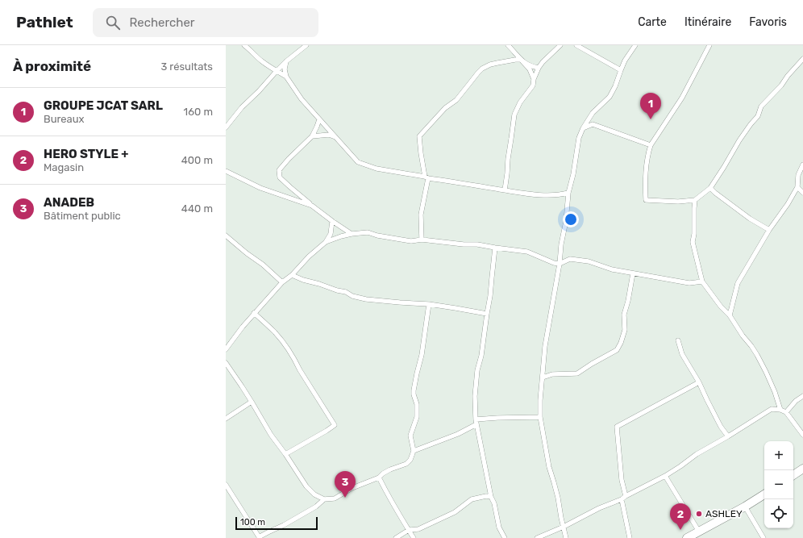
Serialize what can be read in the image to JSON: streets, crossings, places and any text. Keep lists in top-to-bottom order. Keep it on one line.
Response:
{"places":["ASHLEY"],"scale_bar":"100 m","page":{"header":"Pathlet","search":"Rechercher","nav":["Carte","Itinéraire","Favoris"],"heading":["À proximité","3 résultats"],"list":[{"mark":"1","name":"GROUPE JCAT SARL","note":"Bureaux","value":"160 m"},{"mark":"2","name":"HERO STYLE +","note":"Magasin","value":"400 m"},{"mark":"3","name":"ANADEB","note":"Bâtiment public","value":"440 m"}],"pins":["1","3","2"],"map_buttons":["+","−"],"scale":"100 m"}}
